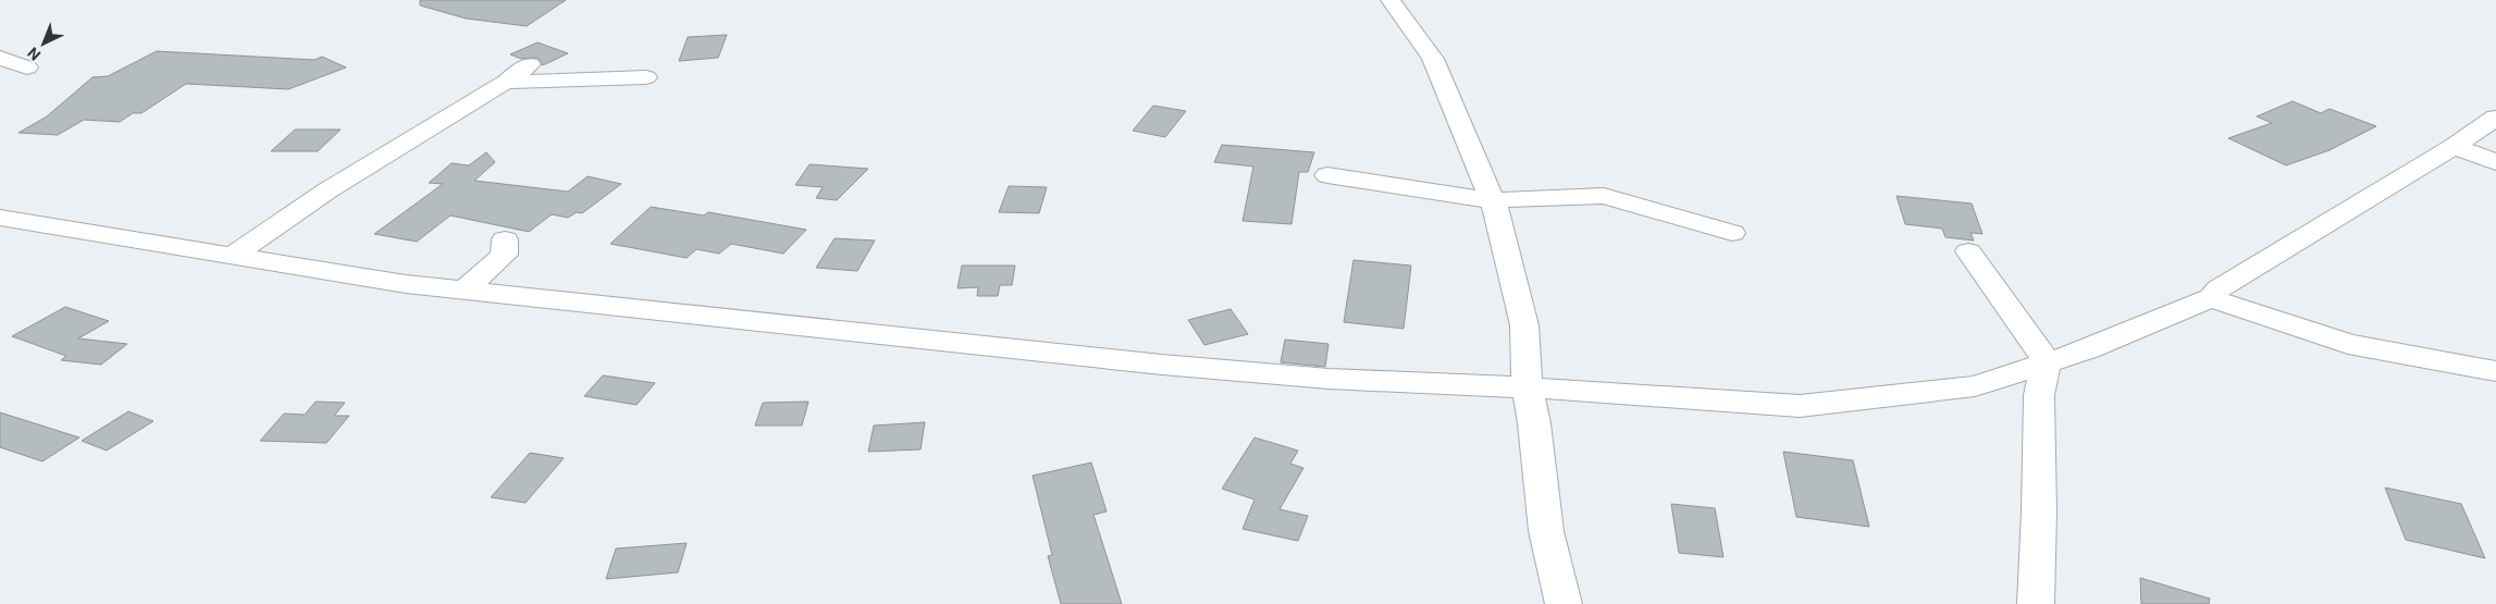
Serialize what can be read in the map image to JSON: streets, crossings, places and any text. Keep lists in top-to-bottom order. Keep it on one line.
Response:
{"north":"bottom left"}
